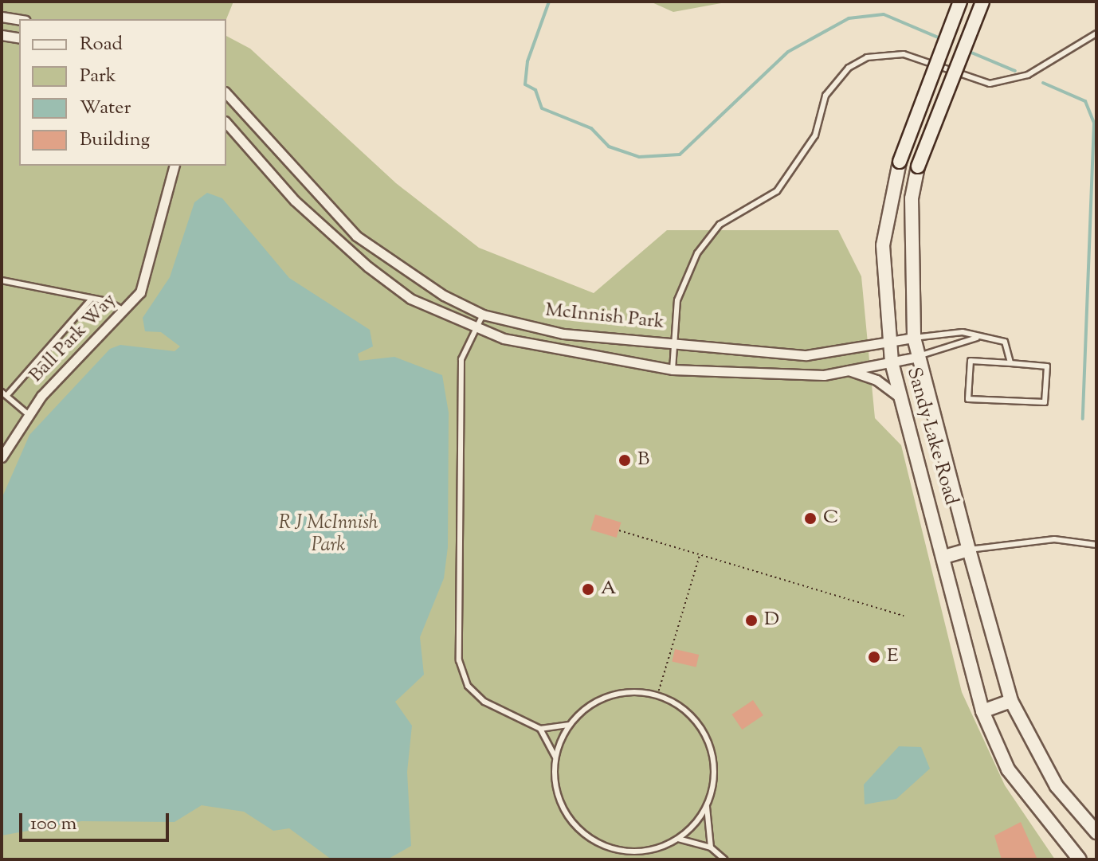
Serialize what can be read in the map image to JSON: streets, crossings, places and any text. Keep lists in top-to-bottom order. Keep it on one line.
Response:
{"streets":{"main road":["Sandy Lake Road"],"street":["McInnish Park","Ball Park Way"]},"crossings":[["McInnish Park","Sandy Lake Road"]],"parks":["R J McInnish Park"],"places":["B","C","A","D","E"],"legend":["Road","Park","Water","Building"],"scale_bar":"100 m"}
